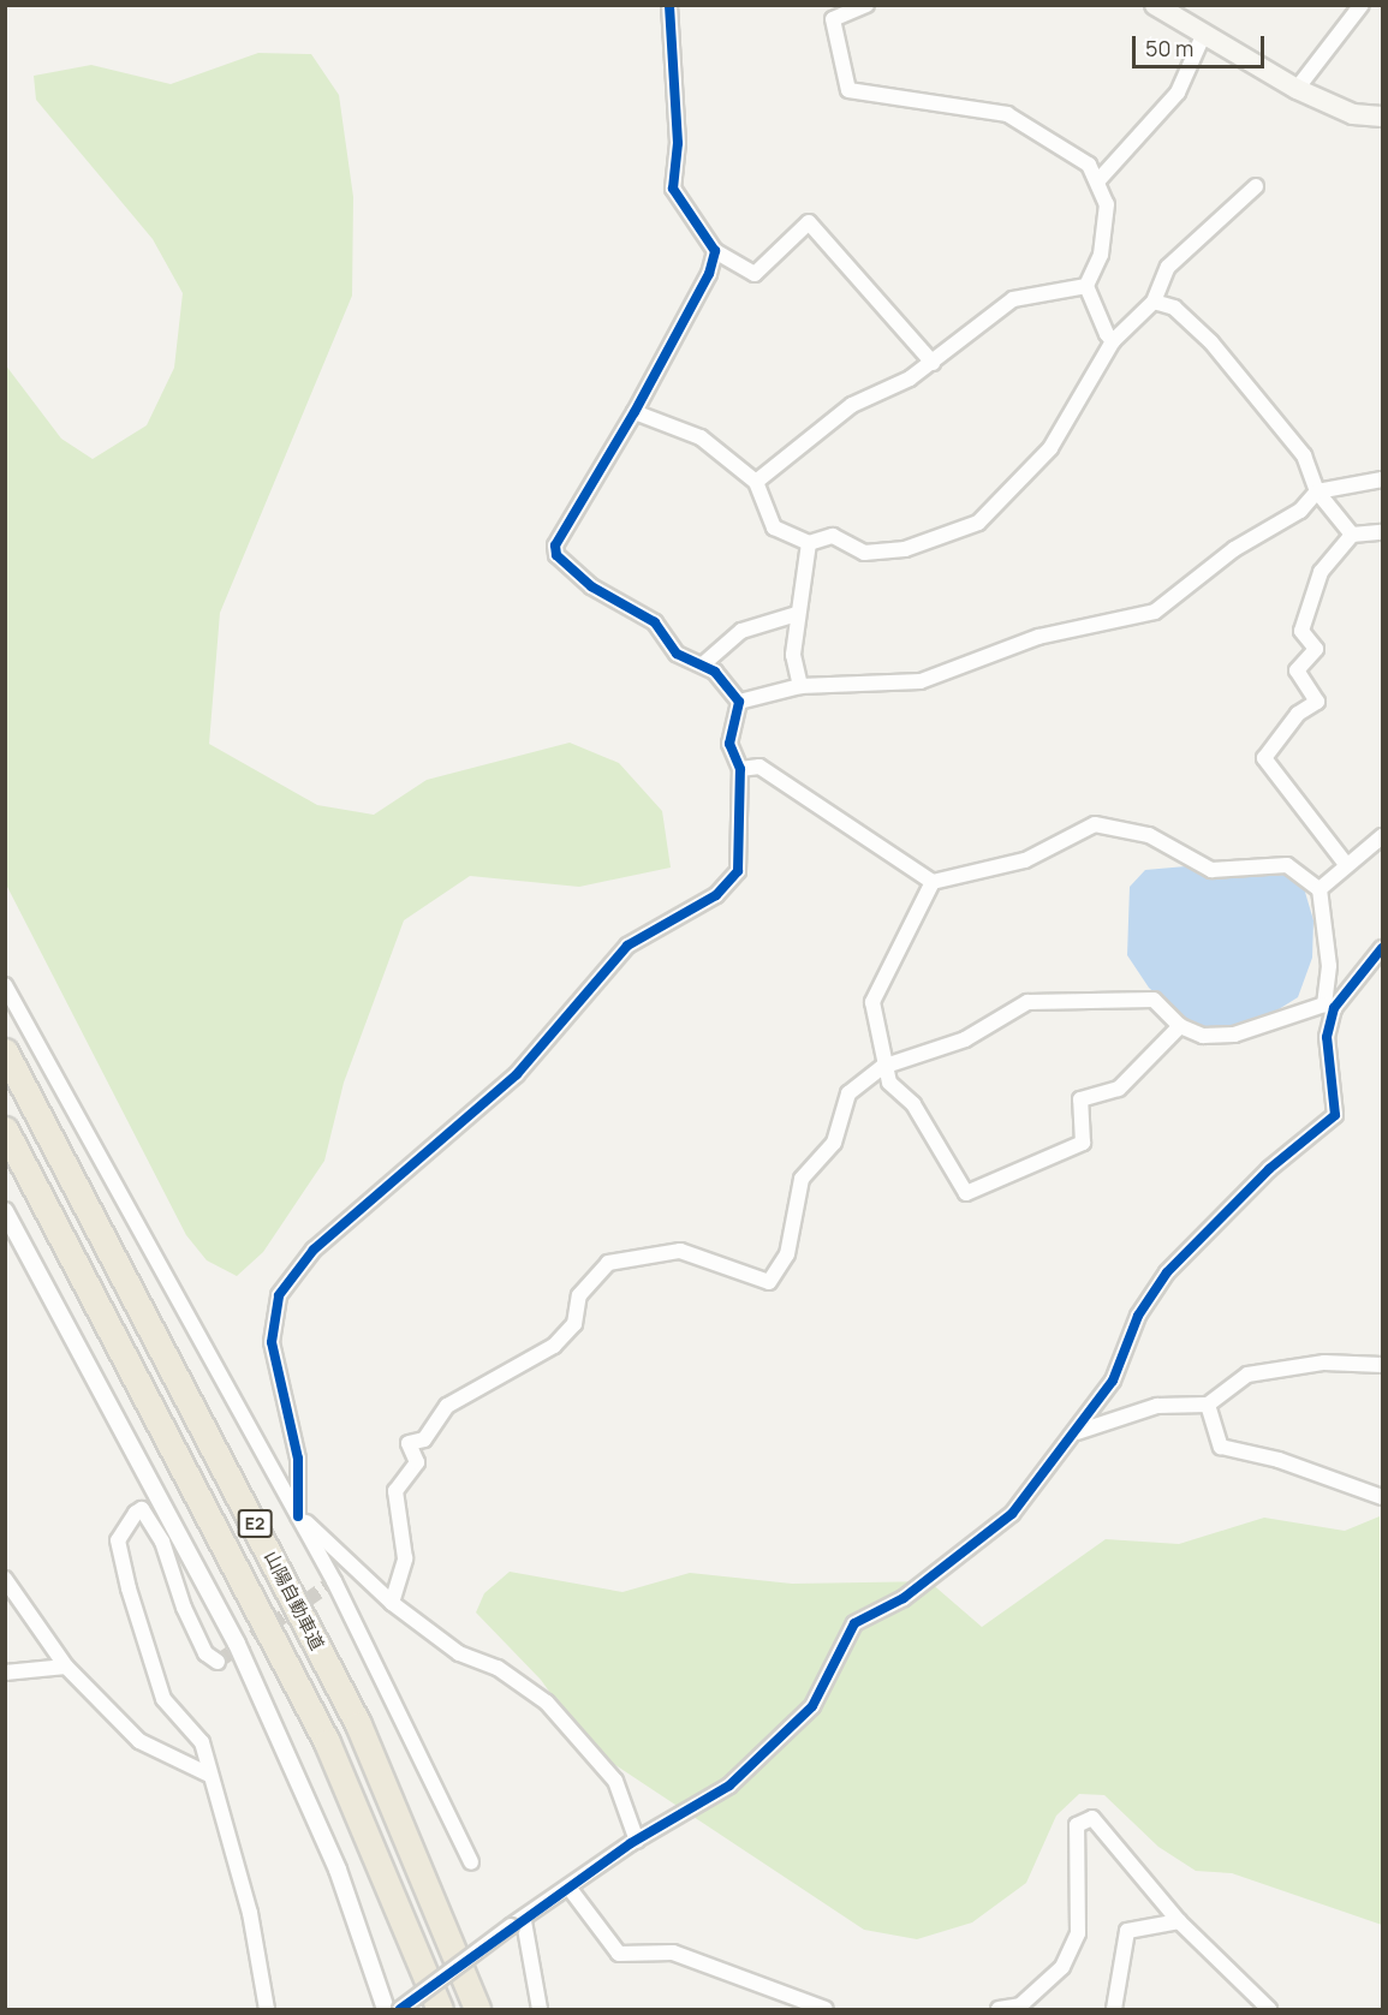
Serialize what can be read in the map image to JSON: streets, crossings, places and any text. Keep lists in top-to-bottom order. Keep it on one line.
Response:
{"streets":{"highway":["E2","山陽自動車道"]},"scale_bar":"50 m"}
